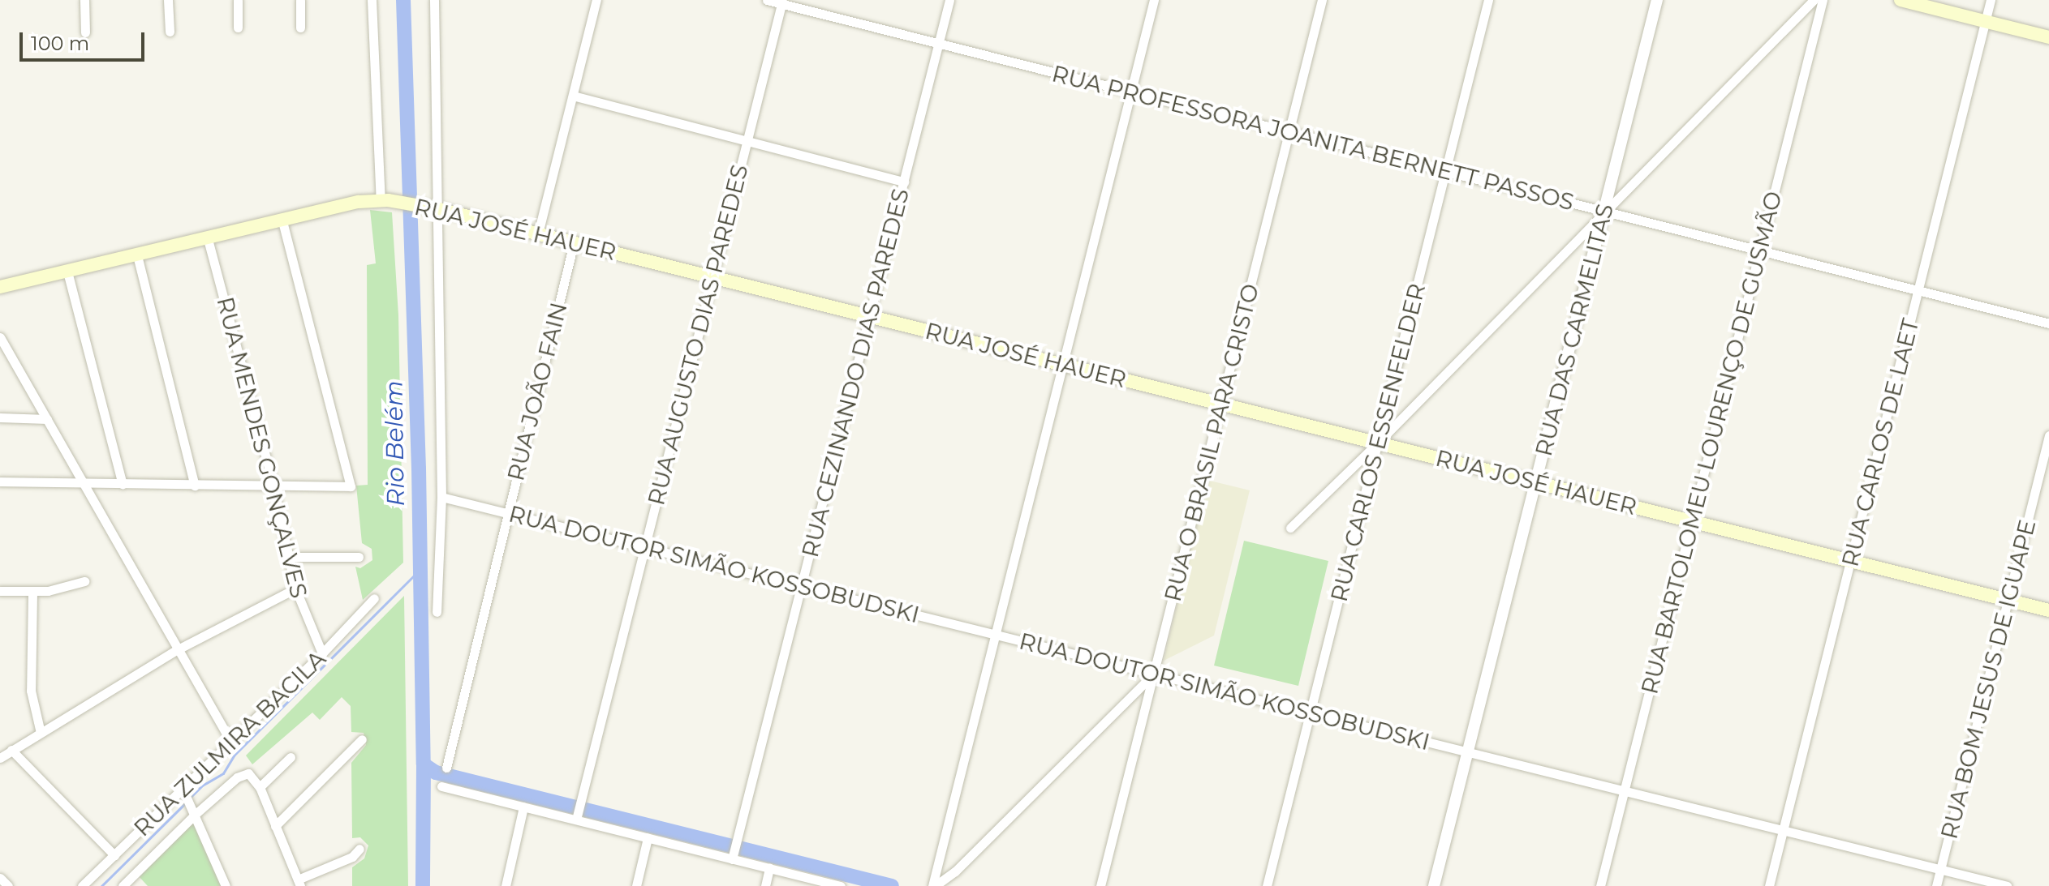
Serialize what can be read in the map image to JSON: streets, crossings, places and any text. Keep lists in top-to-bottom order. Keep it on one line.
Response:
{"streets":{"main road":["RUA JOSÉ HAUER"],"street":["RUA PROFESSORA JOANITA BERNETT PASSOS","RUA DAS CARMELITAS","RUA AUGUSTO DIAS PAREDES","RUA CEZINANDO DIAS PAREDES","RUA JOÃO FAIN","RUA O BRASIL PARA CRISTO","RUA CARLOS ESSENFELDER","RUA BARTOLOMEU LOURENÇO DE GUSMÃO","RUA CARLOS DE LAET","RUA MENDES GONÇALVES","RUA DOUTOR SIMÃO KOSSOBUDSKI","RUA BOM JESUS DE IGUAPE","RUA ZULMIRA BACILA"]},"crossings":[["RUA PROFESSORA JOANITA BERNETT PASSOS","RUA DAS CARMELITAS"],["RUA PROFESSORA JOANITA BERNETT PASSOS","RUA AUGUSTO DIAS PAREDES"],["RUA PROFESSORA JOANITA BERNETT PASSOS","RUA CEZINANDO DIAS PAREDES"],["RUA PROFESSORA JOANITA BERNETT PASSOS","RUA O BRASIL PARA CRISTO"],["RUA PROFESSORA JOANITA BERNETT PASSOS","RUA CARLOS ESSENFELDER"],["RUA PROFESSORA JOANITA BERNETT PASSOS","RUA BARTOLOMEU LOURENÇO DE GUSMÃO"],["RUA PROFESSORA JOANITA BERNETT PASSOS","RUA CARLOS DE LAET"],["RUA JOSÉ HAUER","RUA DAS CARMELITAS"],["RUA JOSÉ HAUER","RUA AUGUSTO DIAS PAREDES"],["RUA JOSÉ HAUER","RUA CEZINANDO DIAS PAREDES"],["RUA JOSÉ HAUER","RUA JOÃO FAIN"],["RUA JOSÉ HAUER","RUA O BRASIL PARA CRISTO"],["RUA JOSÉ HAUER","RUA CARLOS ESSENFELDER"],["RUA JOSÉ HAUER","RUA BARTOLOMEU LOURENÇO DE GUSMÃO"],["RUA JOSÉ HAUER","RUA CARLOS DE LAET"],["RUA JOSÉ HAUER","RUA MENDES GONÇALVES"],["RUA JOSÉ HAUER","RUA BOM JESUS DE IGUAPE"],["RUA DAS CARMELITAS","RUA DOUTOR SIMÃO KOSSOBUDSKI"],["RUA AUGUSTO DIAS PAREDES","RUA DOUTOR SIMÃO KOSSOBUDSKI"],["RUA CEZINANDO DIAS PAREDES","RUA DOUTOR SIMÃO KOSSOBUDSKI"],["RUA JOÃO FAIN","RUA DOUTOR SIMÃO KOSSOBUDSKI"],["RUA O BRASIL PARA CRISTO","RUA DOUTOR SIMÃO KOSSOBUDSKI"],["RUA CARLOS ESSENFELDER","RUA DOUTOR SIMÃO KOSSOBUDSKI"],["RUA BARTOLOMEU LOURENÇO DE GUSMÃO","RUA DOUTOR SIMÃO KOSSOBUDSKI"],["RUA CARLOS DE LAET","RUA DOUTOR SIMÃO KOSSOBUDSKI"],["RUA MENDES GONÇALVES","RUA ZULMIRA BACILA"],["RUA DOUTOR SIMÃO KOSSOBUDSKI","RUA BOM JESUS DE IGUAPE"]],"water":["Rio Belém"],"scale_bar":"100 m"}
